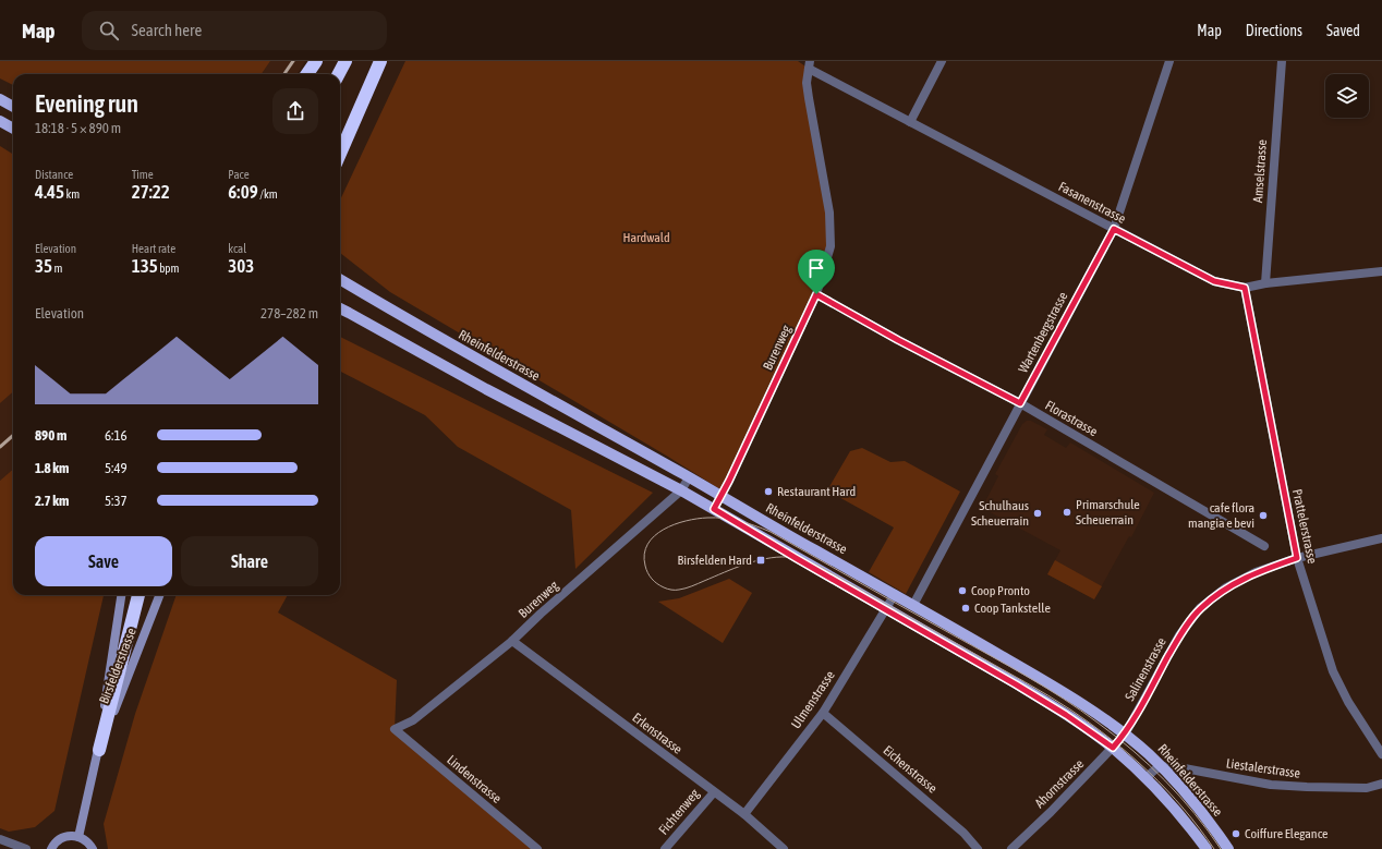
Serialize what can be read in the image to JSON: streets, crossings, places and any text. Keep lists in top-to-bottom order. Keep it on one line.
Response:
{"streets":{"main road":["Rheinfelderstrasse"],"street":["Amselstrasse","Fasanenstrasse","Wartenbergstrasse","Burenweg","Florastrasse","Prattelerstrasse","Birsfelderstrasse","Salinenstrasse","Ulmenstrasse","Erlenstrasse","Liestalerstrasse","Eichenstrasse","Lindenstrasse","Ahornstrasse","Fichtenweg"]},"crossings":[["Amselstrasse","Fasanenstrasse"],["Fasanenstrasse","Wartenbergstrasse"],["Fasanenstrasse","Burenweg"],["Fasanenstrasse","Prattelerstrasse"],["Wartenbergstrasse","Rheinfelderstrasse"],["Wartenbergstrasse","Florastrasse"],["Burenweg","Rheinfelderstrasse"],["Burenweg","Florastrasse"],["Burenweg","Erlenstrasse"],["Burenweg","Lindenstrasse"],["Rheinfelderstrasse","Salinenstrasse"],["Rheinfelderstrasse","Ulmenstrasse"],["Rheinfelderstrasse","Liestalerstrasse"],["Rheinfelderstrasse","Ahornstrasse"],["Prattelerstrasse","Salinenstrasse"],["Salinenstrasse","Ahornstrasse"],["Ulmenstrasse","Erlenstrasse"],["Ulmenstrasse","Eichenstrasse"],["Erlenstrasse","Fichtenweg"]],"parks":["Hardwald"],"places":{"other":["Restaurant Hard","Primarschule Scheuerrain","Schulhaus Scheuerrain","cafe flora mangia e bevi","Coop Pronto","Coop Tankstelle","Coiffure Elegance"],"transit":["Birsfelden Hard"]},"page":{"header":"Map","search":"Search here","nav":["Map","Directions","Saved"],"heading":["Evening run","18:18 · 5 × 890 m"],"stats":[["Distance","4.45 km"],["Time","27:22"],["Pace","6:09 /km"],["Elevation","35 m"],["Heart rate","135 bpm"],["kcal","303"]],"chart":["Elevation","278–282 m"],"list":[{"name":"890 m","note":"6:16"},{"name":"1.8 km","note":"5:49"},{"name":"2.7 km","note":"5:37"}],"buttons":["Save","Share"]}}
